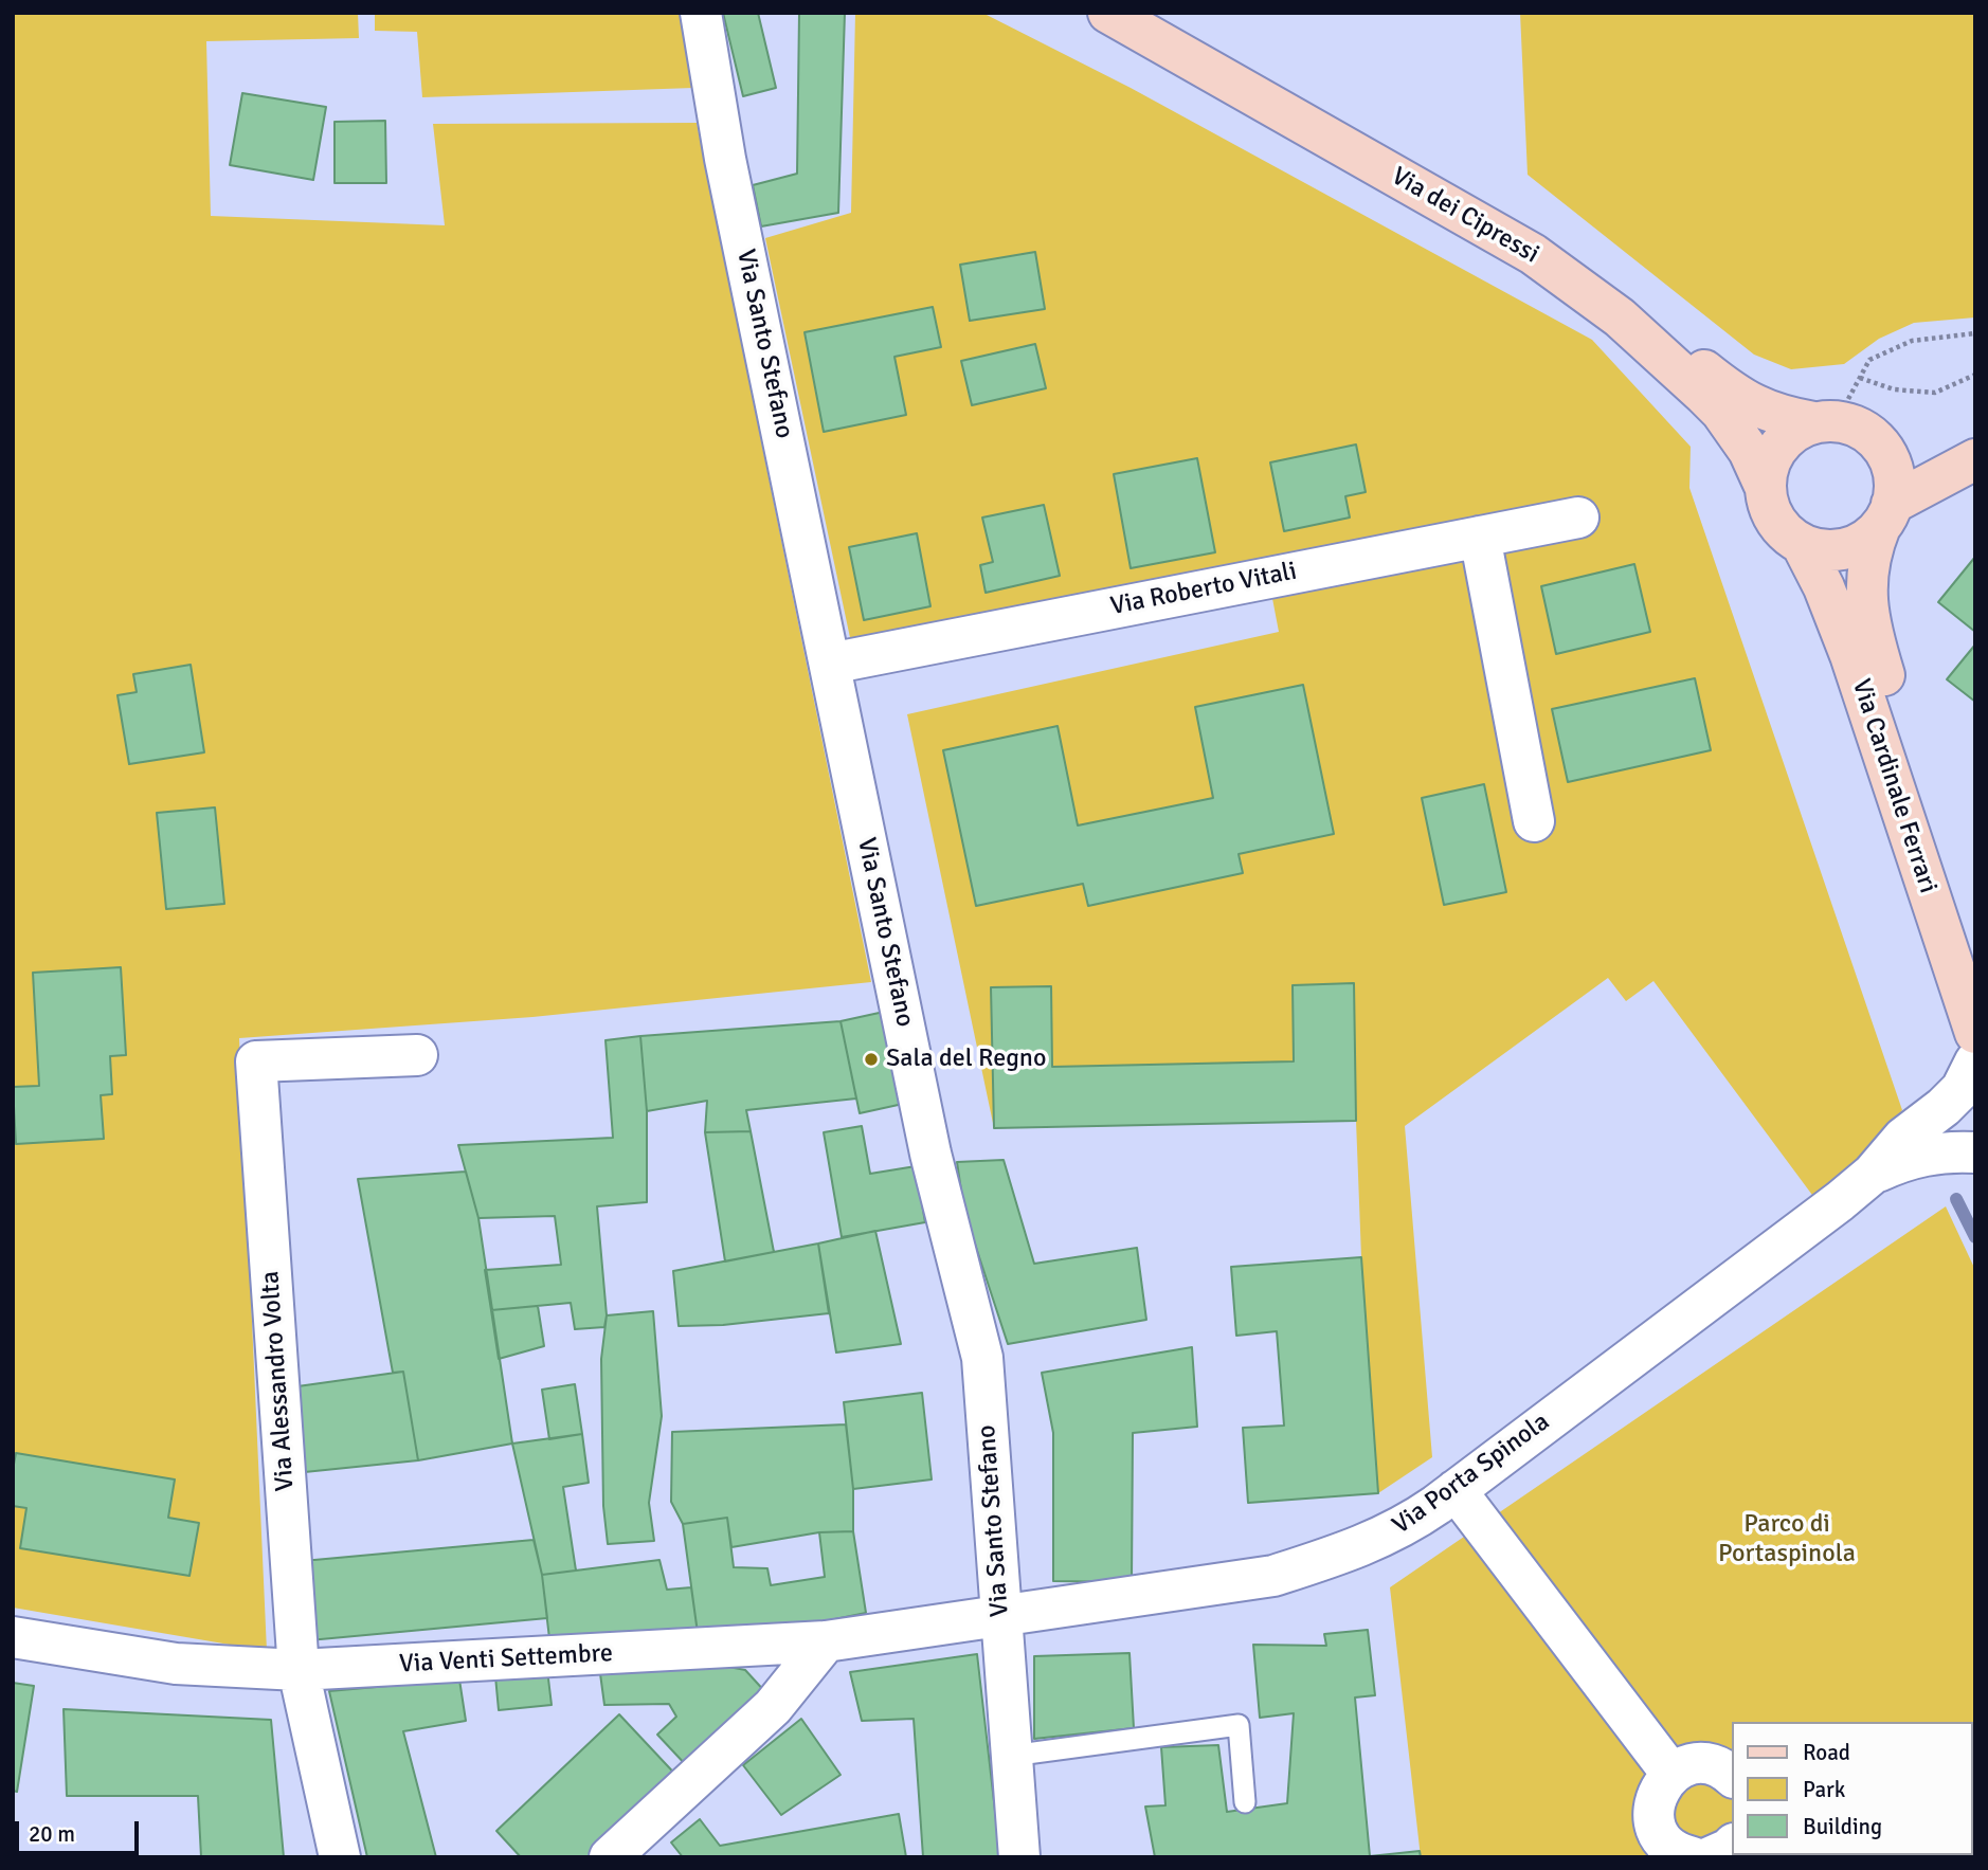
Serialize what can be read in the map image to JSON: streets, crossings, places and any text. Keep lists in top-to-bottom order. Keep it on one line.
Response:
{"streets":{"main road":["Via dei Cipressi","Via Cardinale Ferrari"],"street":["Via Santo Stefano","Via Roberto Vitali","Via Alessandro Volta","Via Porta Spinola","Via Venti Settembre"]},"crossings":[["Via dei Cipressi","Via Cardinale Ferrari"],["Via Santo Stefano","Via Roberto Vitali"],["Via Santo Stefano","Via Porta Spinola"],["Via Santo Stefano","Via Venti Settembre"],["Via Alessandro Volta","Via Venti Settembre"],["Via Porta Spinola","Via Venti Settembre"]],"parks":["Parco di Portaspinola"],"places":["Sala del Regno"],"legend":["Road","Park","Building"],"scale_bar":"20 m"}
